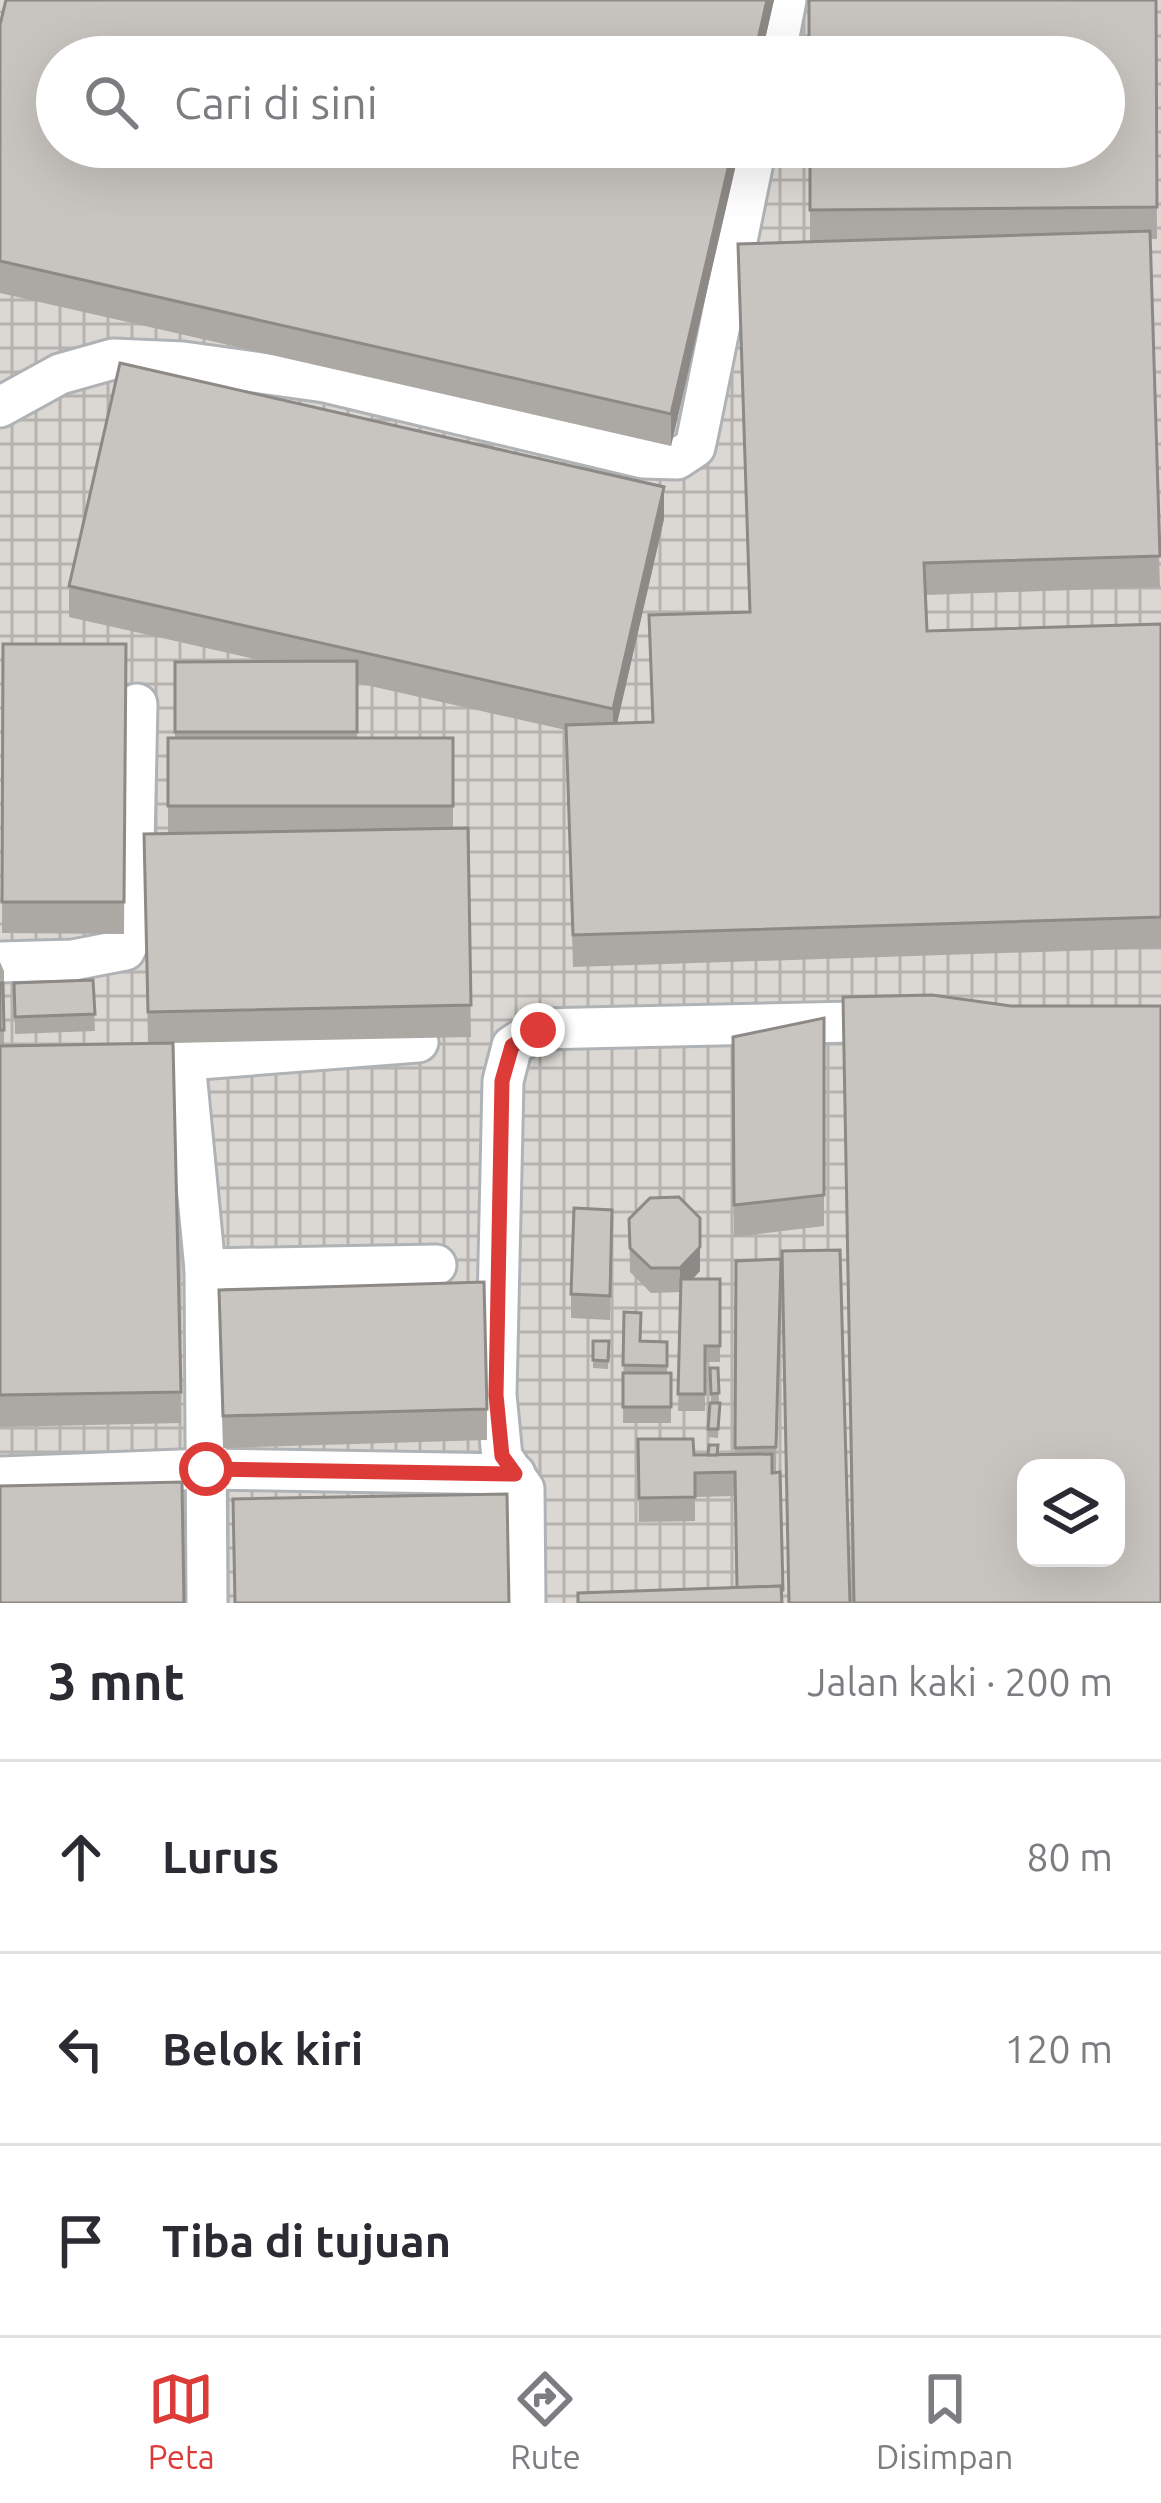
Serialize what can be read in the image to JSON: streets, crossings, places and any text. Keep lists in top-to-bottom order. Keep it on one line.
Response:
{"page":{"search":"Cari di sini","heading":["3 mnt","Jalan kaki · 200 m"],"list":[["Lurus","80 m"],["Belok kiri","120 m"],"Tiba di tujuan"],"nav":["Peta","Rute","Disimpan"]}}
